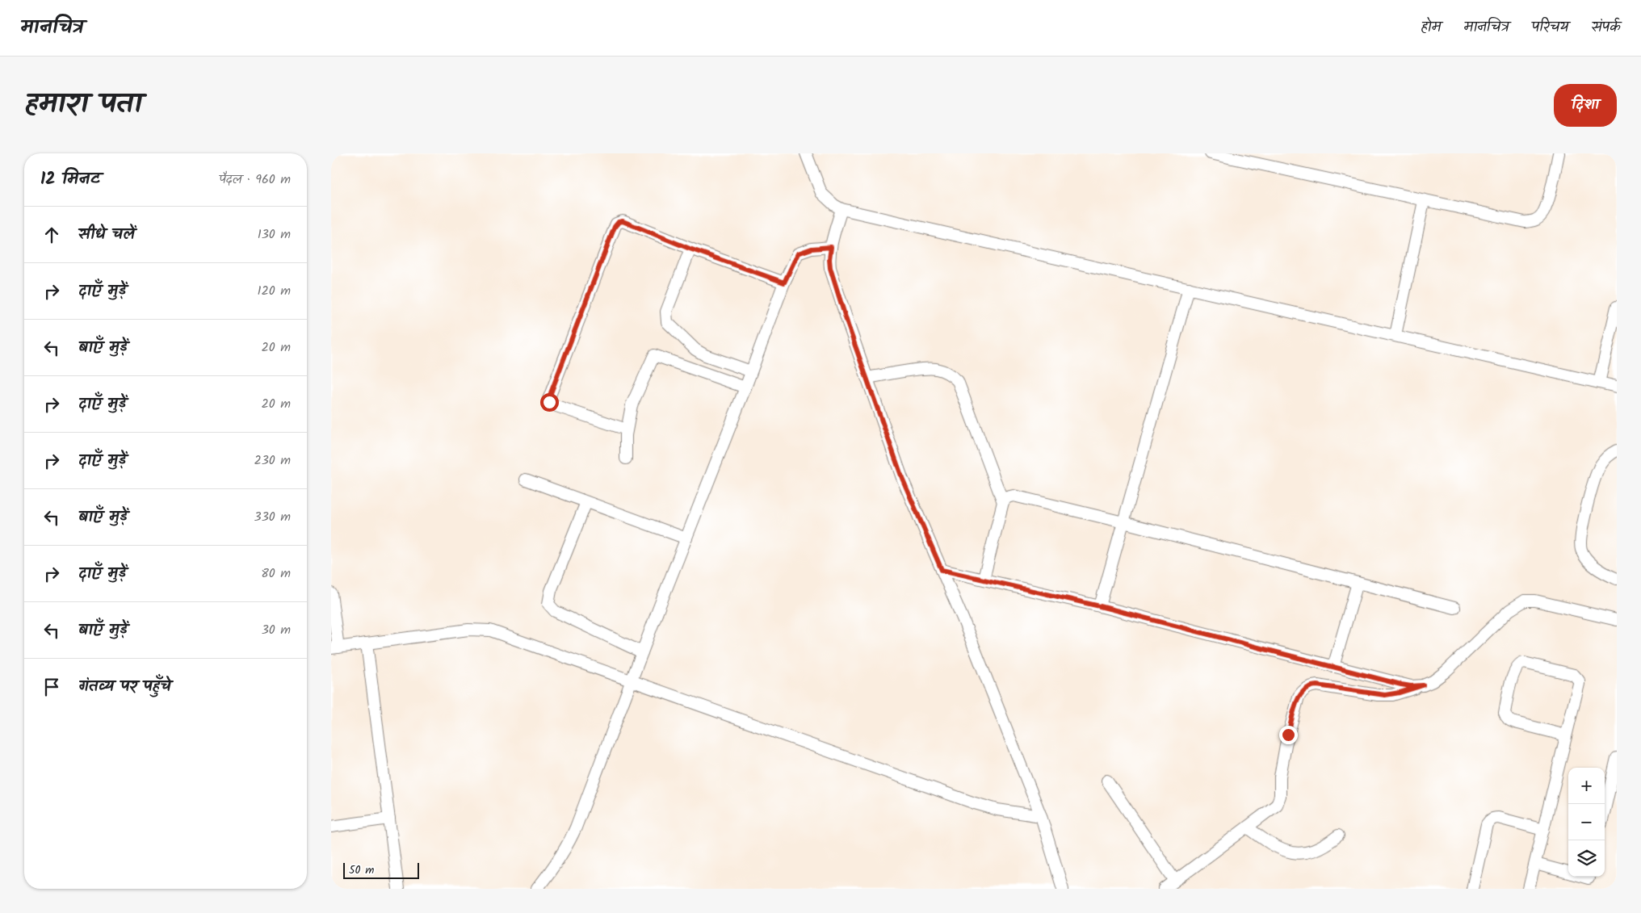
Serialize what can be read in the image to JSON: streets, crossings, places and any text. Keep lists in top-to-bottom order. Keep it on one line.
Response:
{"scale_bar":"50 m","page":{"header":"मानचित्र","nav":["होम","मानचित्र","परिचय","संपर्क"],"title":"हमारा पता","buttons":"दिशा","heading":["12 मिनट","पैदल · 960 m"],"list":[["सीधे चलें","130 m"],["दाएँ मुड़ें","120 m"],["बाएँ मुड़ें","20 m"],["दाएँ मुड़ें","20 m"],["दाएँ मुड़ें","230 m"],["बाएँ मुड़ें","330 m"],["दाएँ मुड़ें","80 m"],["बाएँ मुड़ें","30 m"],"गंतव्य पर पहुँचे"],"map_buttons":["+","−"],"scale":"50 m"}}
